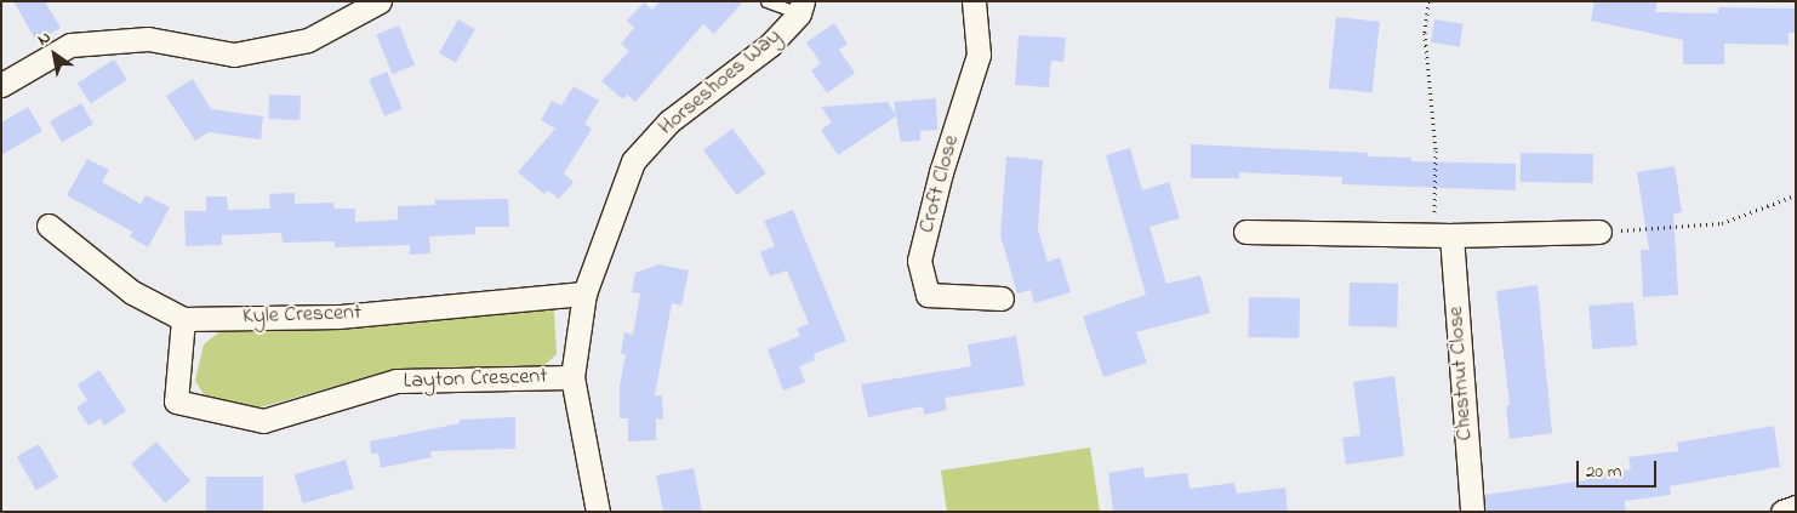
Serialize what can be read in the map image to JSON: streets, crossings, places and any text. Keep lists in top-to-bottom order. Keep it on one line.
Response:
{"streets":{"street":["Horseshoes Way","Croft Close","Kyle Crescent","Chestnut Close","Layton Crescent"]},"crossings":[["Horseshoes Way","Kyle Crescent"],["Horseshoes Way","Layton Crescent"],["Kyle Crescent","Layton Crescent"]],"scale_bar":"20 m","north":"top left"}
